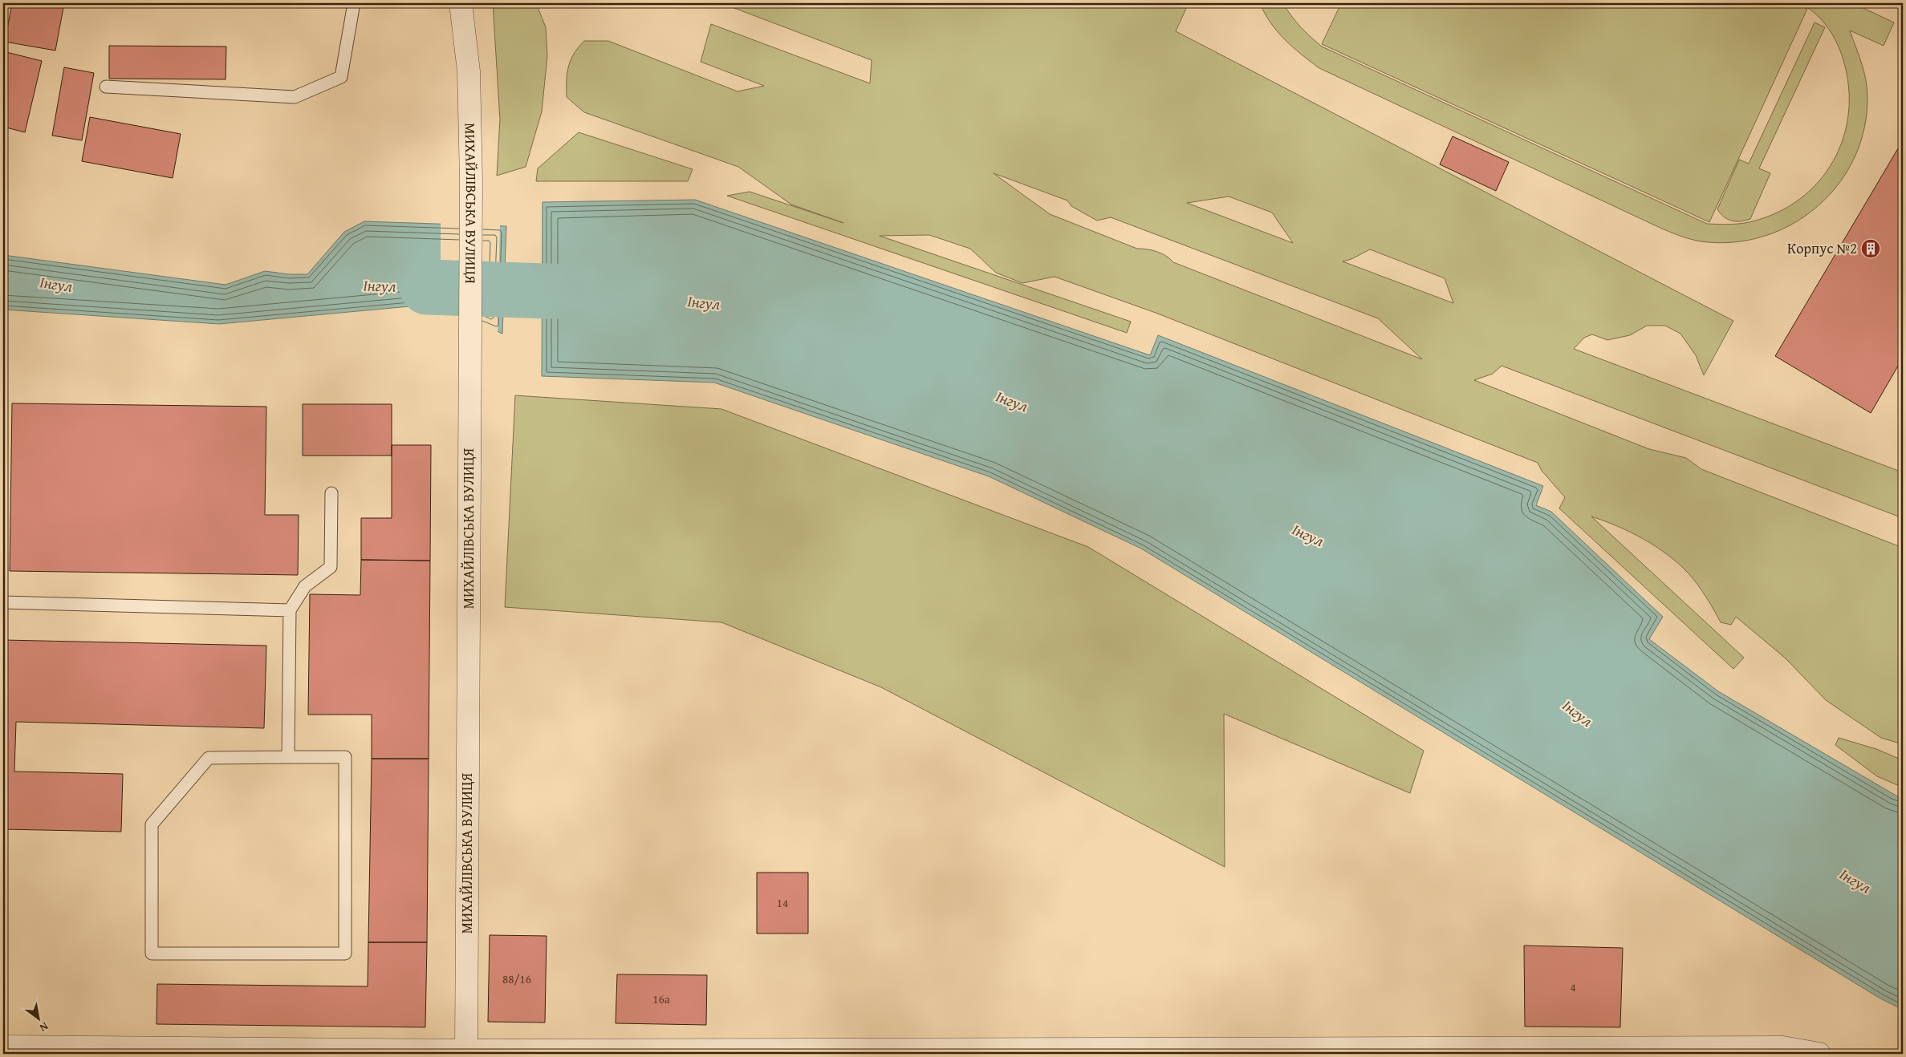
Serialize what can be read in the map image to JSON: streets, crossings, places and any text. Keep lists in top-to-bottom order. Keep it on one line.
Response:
{"streets":{"street":["МИХАЙЛІВСЬКА ВУЛИЦЯ"]},"water":["Інгул"],"places":{"building":["Корпус №2"]},"house_numbers":["14","88/16","4","16а"],"north":"bottom right"}
